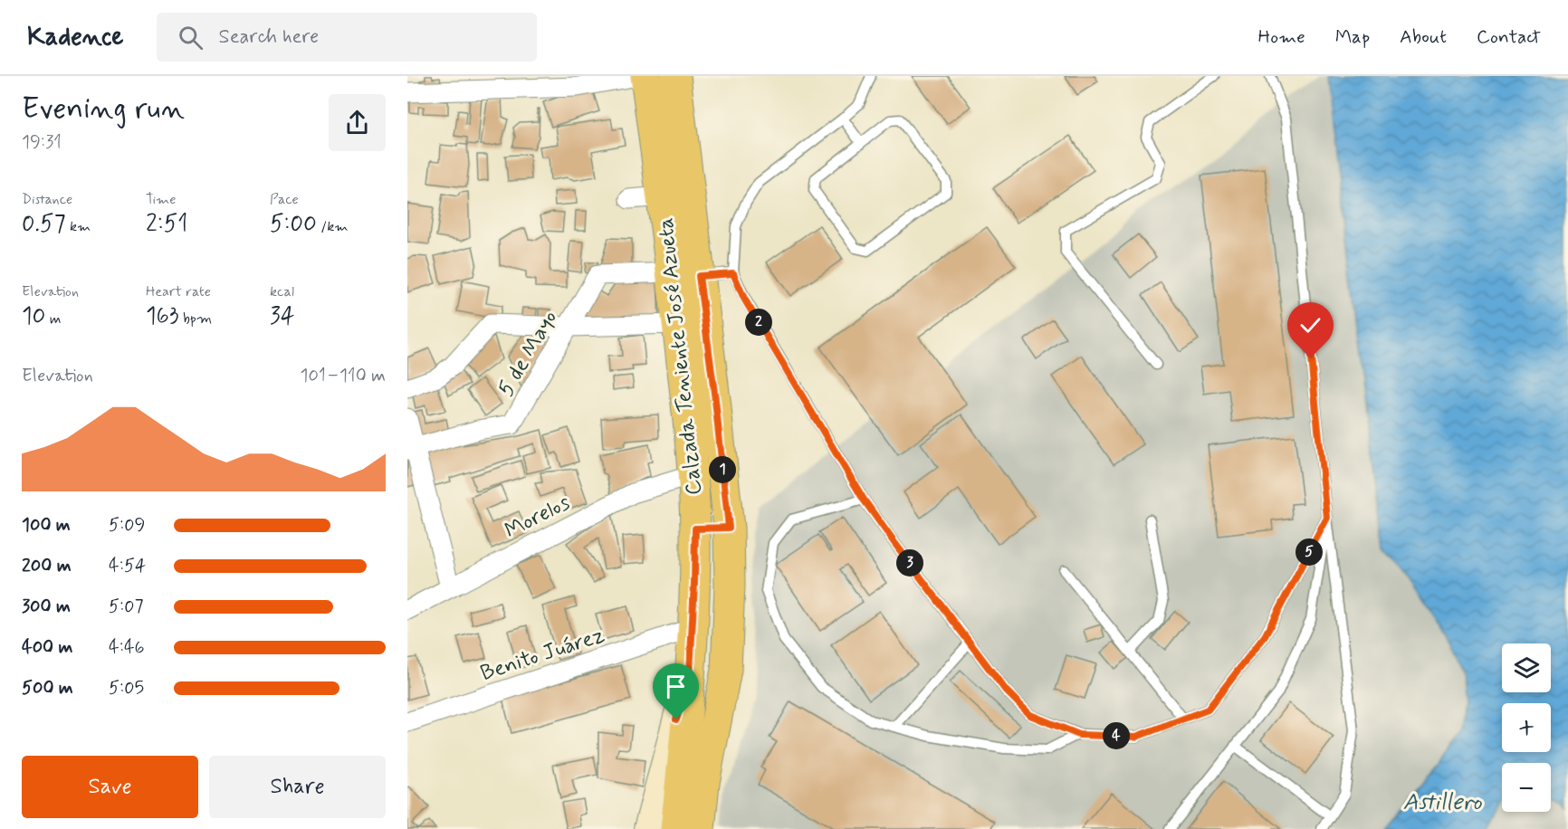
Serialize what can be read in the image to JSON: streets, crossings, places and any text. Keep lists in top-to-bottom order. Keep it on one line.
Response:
{"streets":{"main road":["Calzada Teniente José Azueta"],"street":["5 de Mayo","Morelos","Benito Juárez"]},"crossings":[["5 de Mayo","Calzada Teniente José Azueta"],["Calzada Teniente José Azueta","Morelos"],["Calzada Teniente José Azueta","Benito Juárez"]],"water":["Astillero"],"page":{"header":"Kadence","search":"Search here","nav":["Home","Map","About","Contact"],"heading":["Evening run","19:31"],"stats":[["Distance","0.57 km"],["Time","2:51"],["Pace","5:00 /km"],["Elevation","10 m"],["Heart rate","163 bpm"],["kcal","34"]],"pins":["2","1","5","3","4"],"chart":["Elevation","101–110 m"],"list":[{"name":"100 m","note":"5:09"},{"name":"200 m","note":"4:54"},{"name":"300 m","note":"5:07"},{"name":"400 m","note":"4:46"},{"name":"500 m","note":"5:05"}],"map_buttons":["+","−"],"buttons":["Save","Share"]}}
